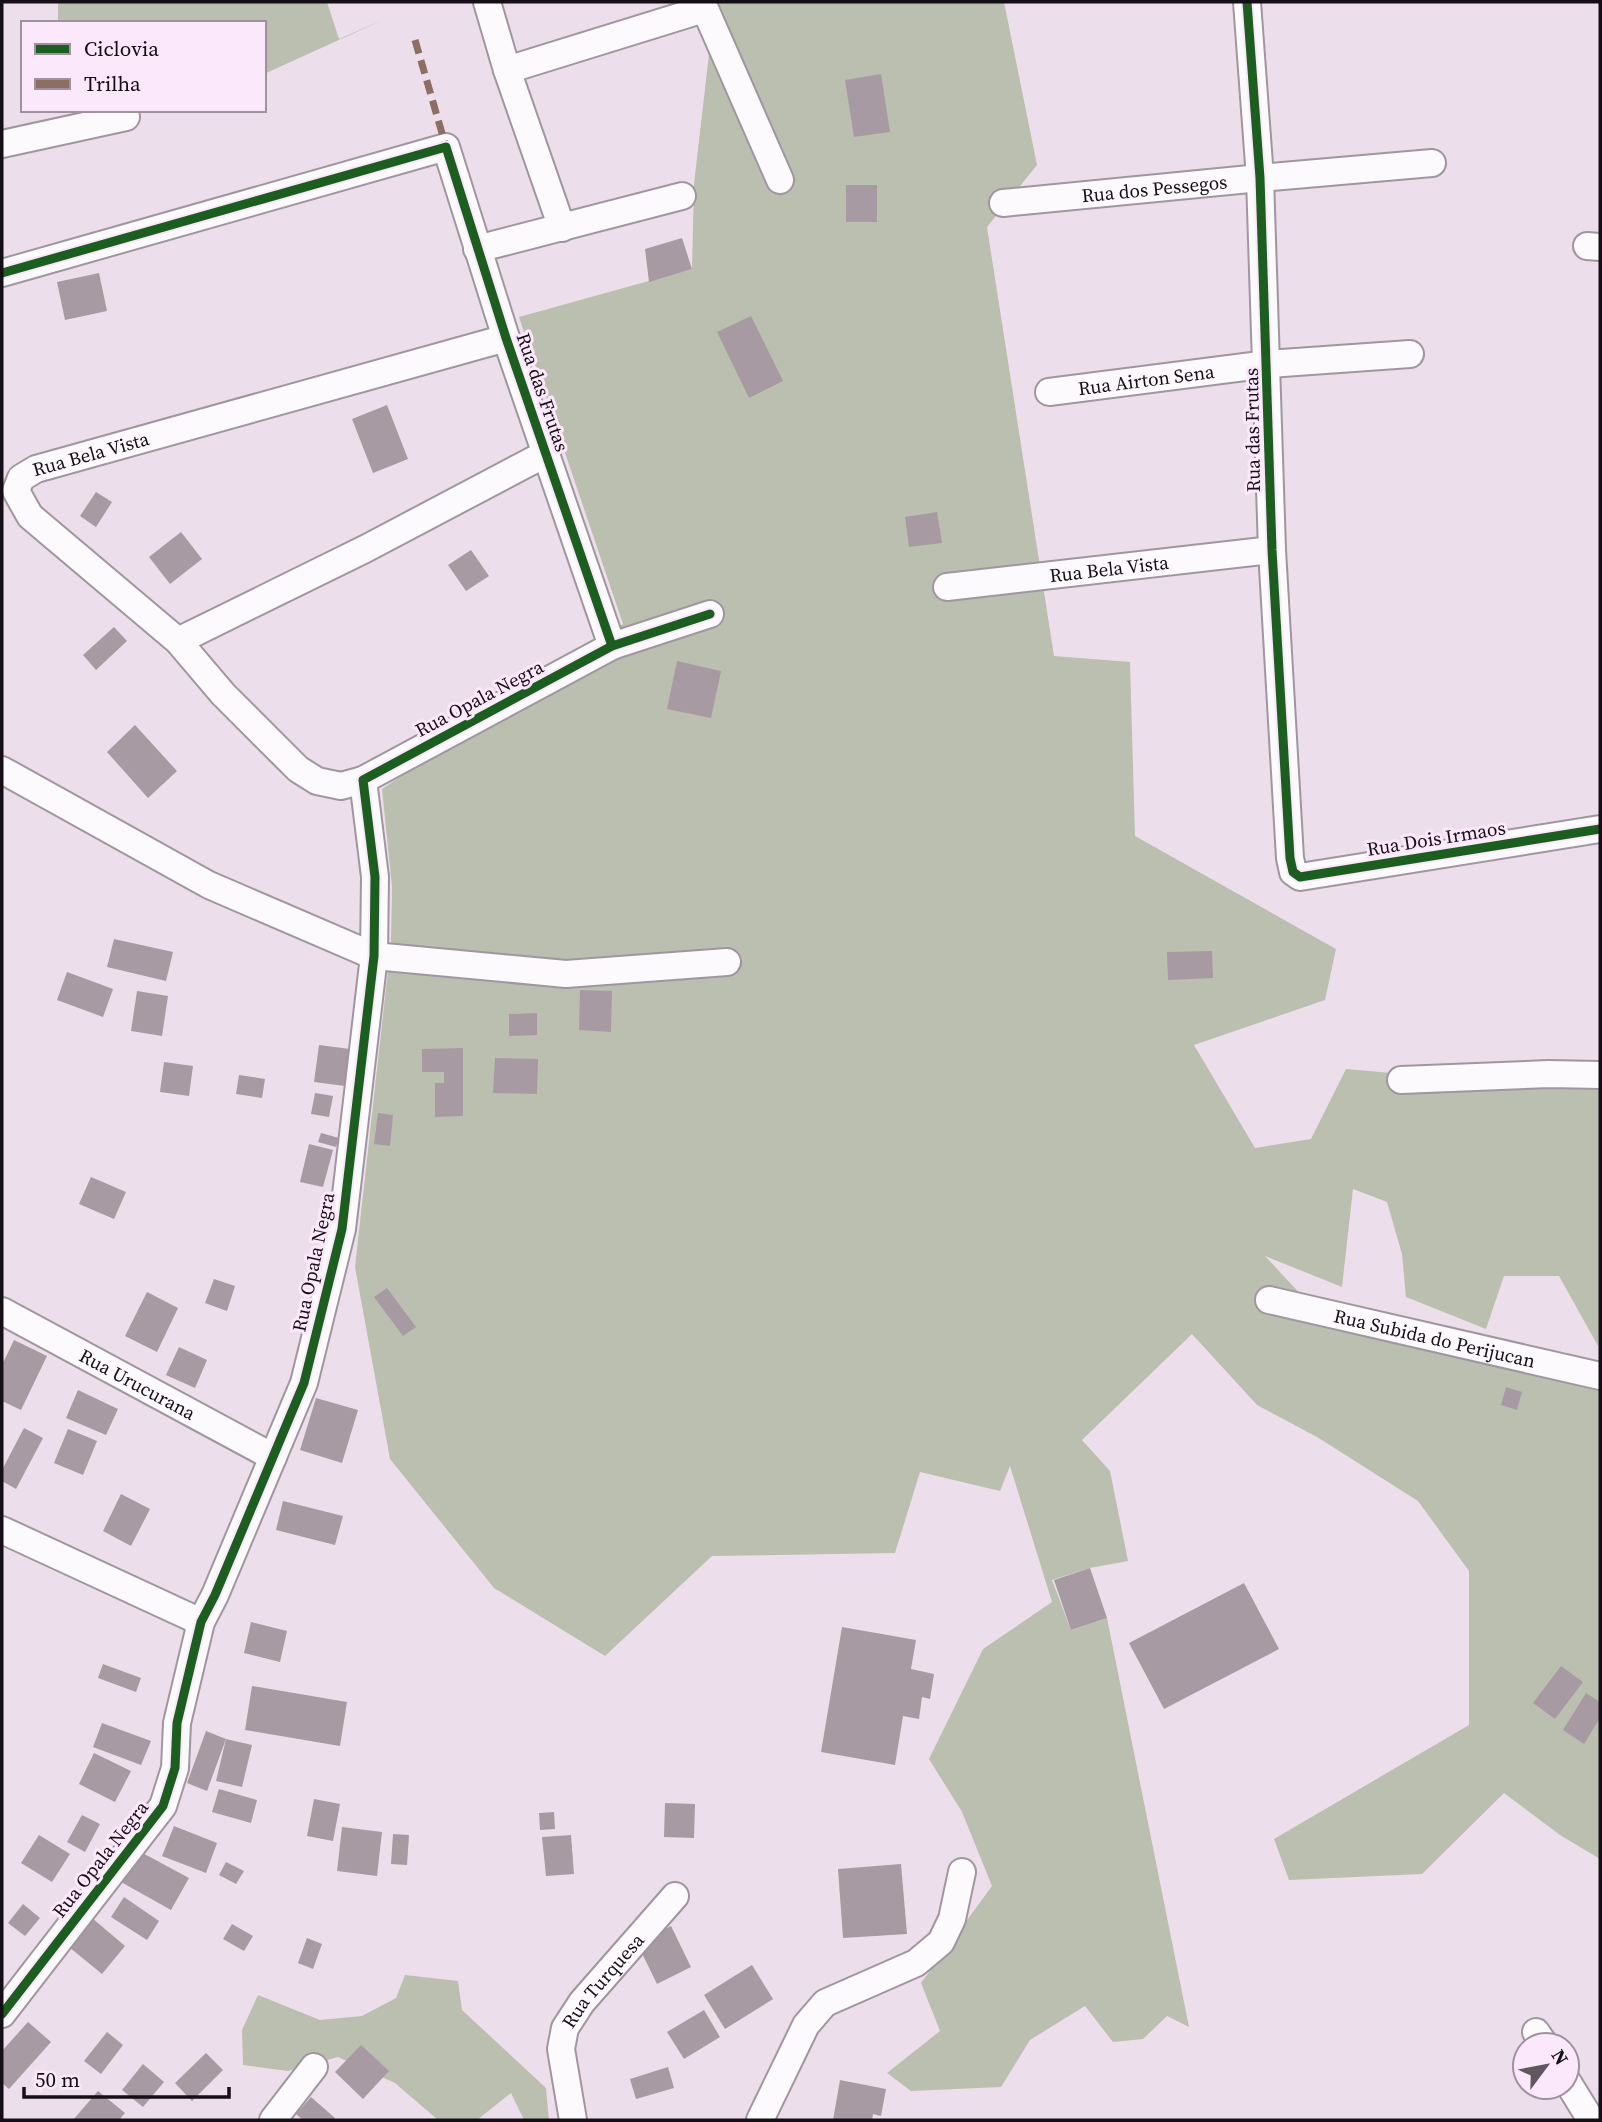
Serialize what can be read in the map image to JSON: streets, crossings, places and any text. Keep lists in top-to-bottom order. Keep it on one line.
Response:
{"streets":{"street":["Rua dos Pessegos","Rua Airton Sena","Rua das Frutas","Rua Bela Vista","Rua Opala Negra","Rua Dois Irmaos","Rua Subida do Perijucan","Rua Urucurana","Rua Turquesa"]},"crossings":[["Rua dos Pessegos","Rua das Frutas"],["Rua Airton Sena","Rua das Frutas"],["Rua das Frutas","Rua Bela Vista"],["Rua das Frutas","Rua Opala Negra"],["Rua das Frutas","Rua Dois Irmaos"],["Rua Bela Vista","Rua Opala Negra"],["Rua Opala Negra","Rua Urucurana"]],"legend":["Ciclovia","Trilha"],"scale_bar":"50 m","north":"top right"}
